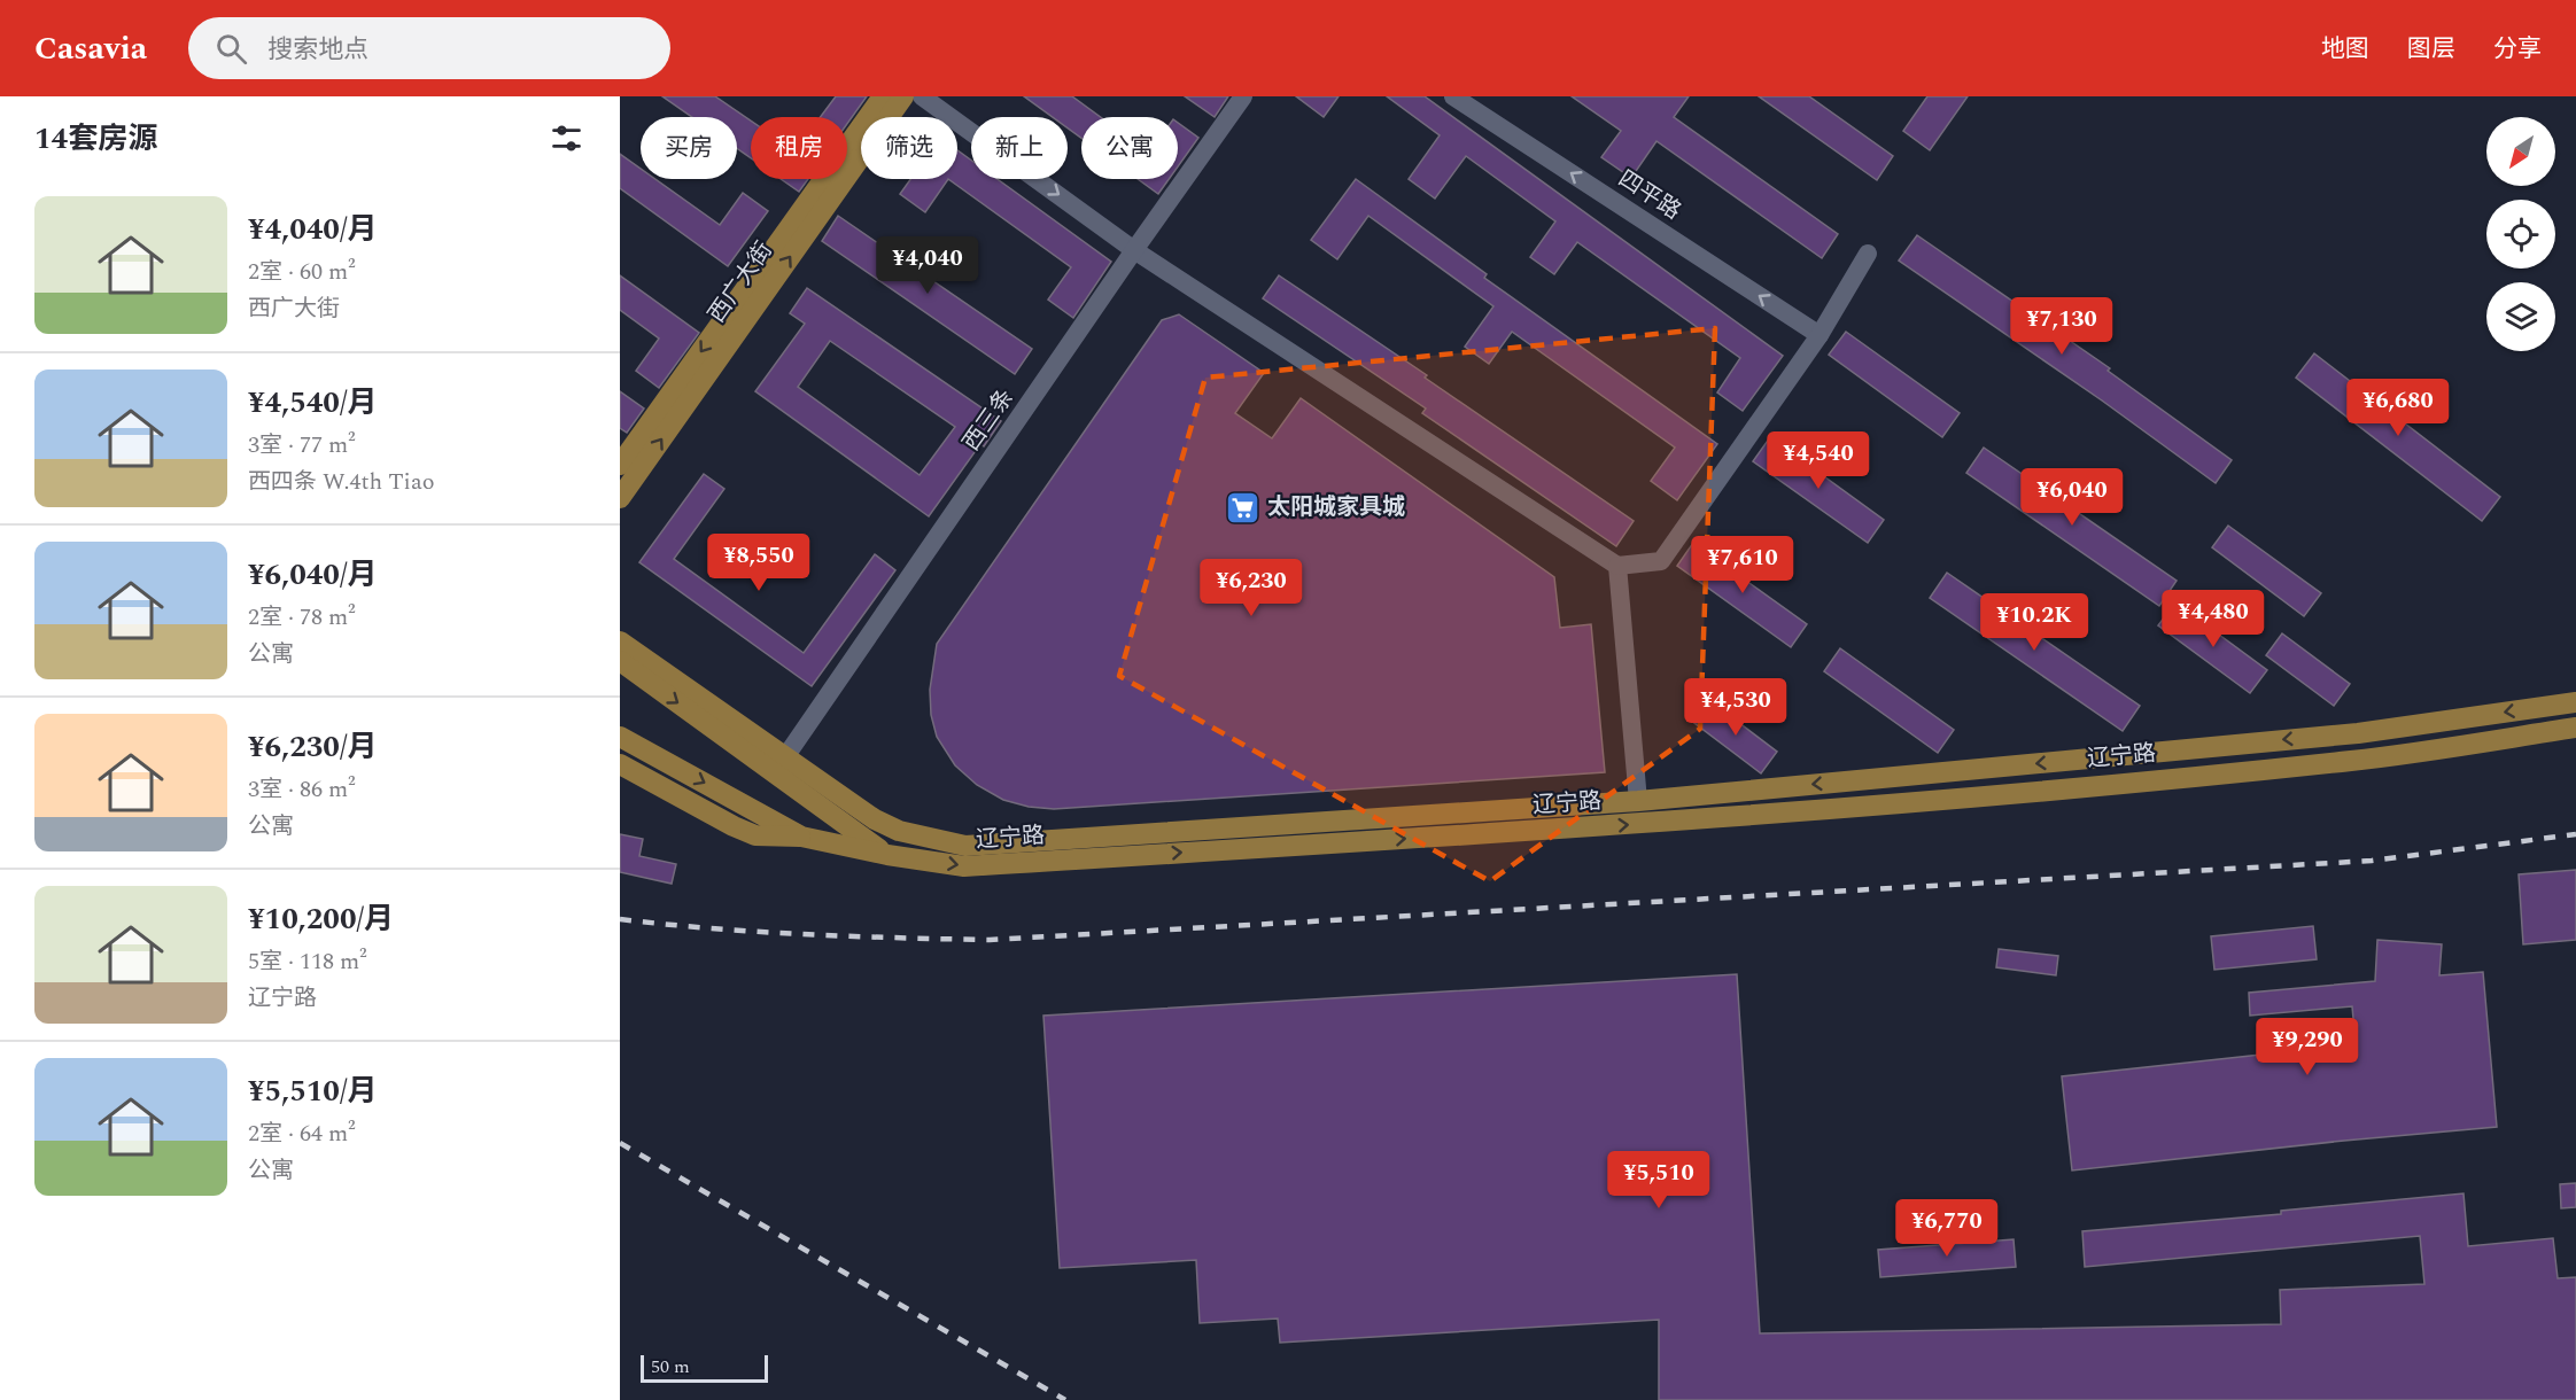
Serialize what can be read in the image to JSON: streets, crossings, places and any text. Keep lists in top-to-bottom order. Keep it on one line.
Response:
{"streets":{"main road":["西广大街","辽宁路"],"street":["四平路","西三条"]},"crossings":[["西三条","辽宁路"]],"one_way":["四平路"],"places":{"supermarket":["太阳城家具城"]},"scale_bar":"50 m","north":"bottom left","page":{"header":"Casavia","search":"搜索地点","nav":["地图","图层","分享"],"heading":"14套房源","chip":["买房","租房","筛选","新上","公寓"],"list":[{"name":"¥4,040/月","note":"2室 · 60 m² · 西广大街"},{"name":"¥4,540/月","note":"3室 · 77 m² · 西四条 W.4th Tiao"},{"name":"¥6,040/月","note":"2室 · 78 m² · 公寓"},{"name":"¥6,230/月","note":"3室 · 86 m² · 公寓"},{"name":"¥10,200/月","note":"5室 · 118 m² · 辽宁路"},{"name":"¥5,510/月","note":"2室 · 64 m² · 公寓"}],"price":["¥4,040","¥7,130","¥6,680","¥4,540","¥6,040","¥8,550","¥7,610","¥6,230","¥4,480","¥10.2K","¥4,530","¥9,290","¥5,510","¥6,770"],"scale":"50 m"}}
